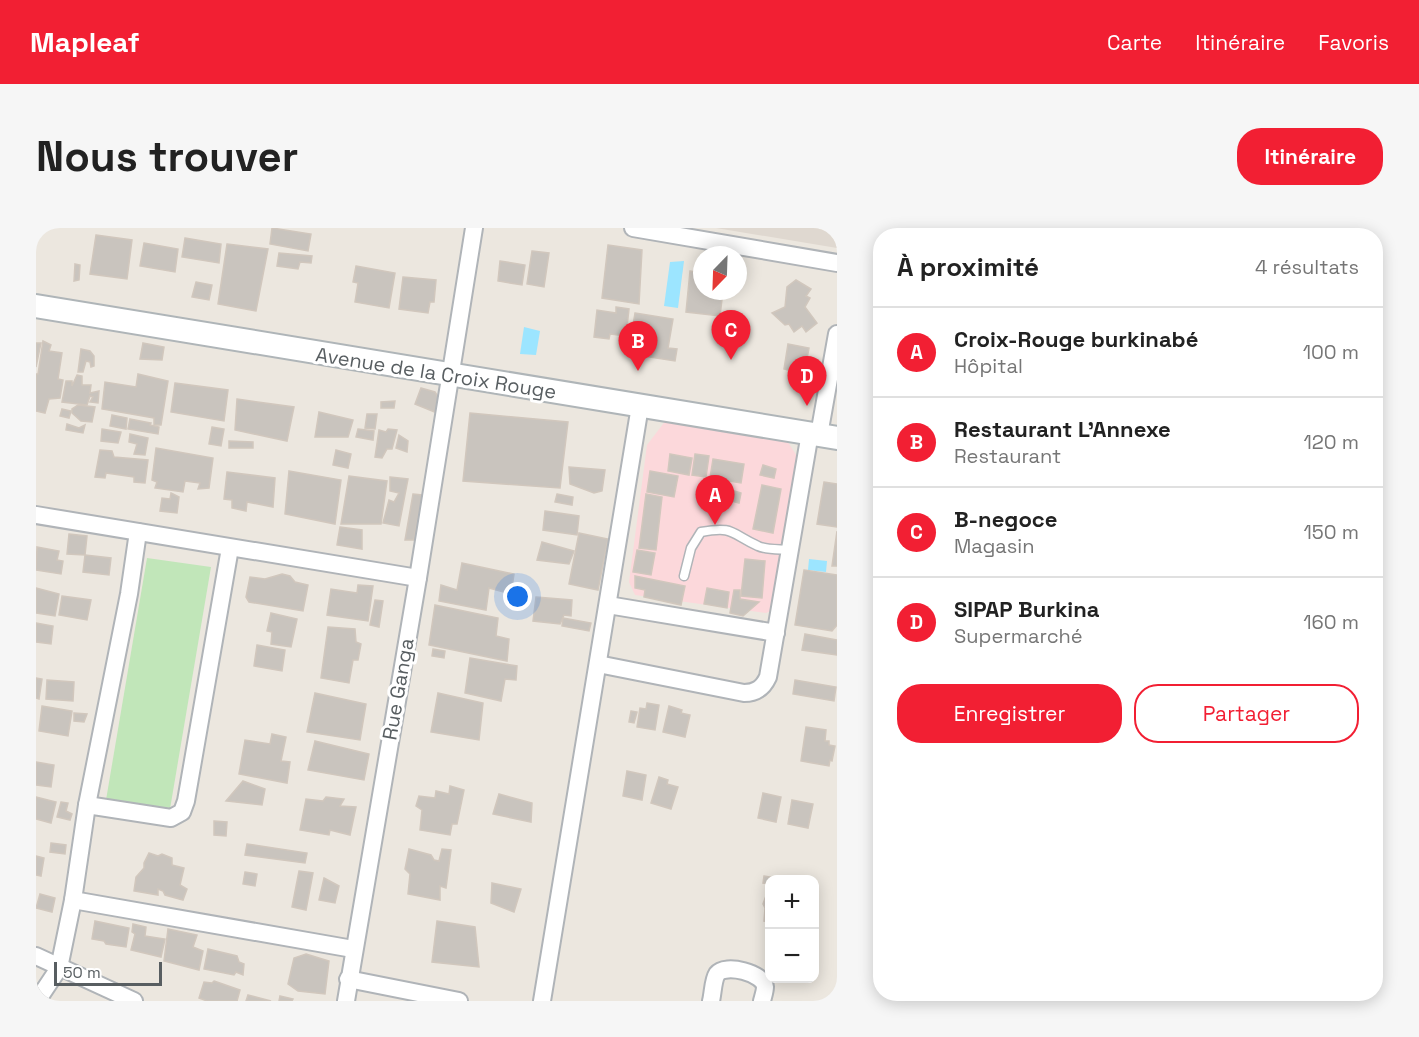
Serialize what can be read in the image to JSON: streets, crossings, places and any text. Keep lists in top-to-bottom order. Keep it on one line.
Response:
{"streets":{"street":["Avenue de la Croix Rouge","Rue Ganga"]},"crossings":[["Avenue de la Croix Rouge","Rue Ganga"]],"scale_bar":"50 m","north":"bottom left","page":{"header":"Mapleaf","nav":["Carte","Itinéraire","Favoris"],"buttons":["Itinéraire",["Enregistrer","Partager"]],"title":"Nous trouver","heading":["À proximité","4 résultats"],"list":[{"mark":"A","name":"Croix-Rouge burkinabé","note":"Hôpital","value":"100 m"},{"mark":"B","name":"Restaurant L'Annexe","note":"Restaurant","value":"120 m"},{"mark":"C","name":"B-negoce","note":"Magasin","value":"150 m"},{"mark":"D","name":"SIPAP Burkina","note":"Supermarché","value":"160 m"}],"pins":["C","B","D","A"],"map_buttons":["+","−"],"scale":"50 m"}}
